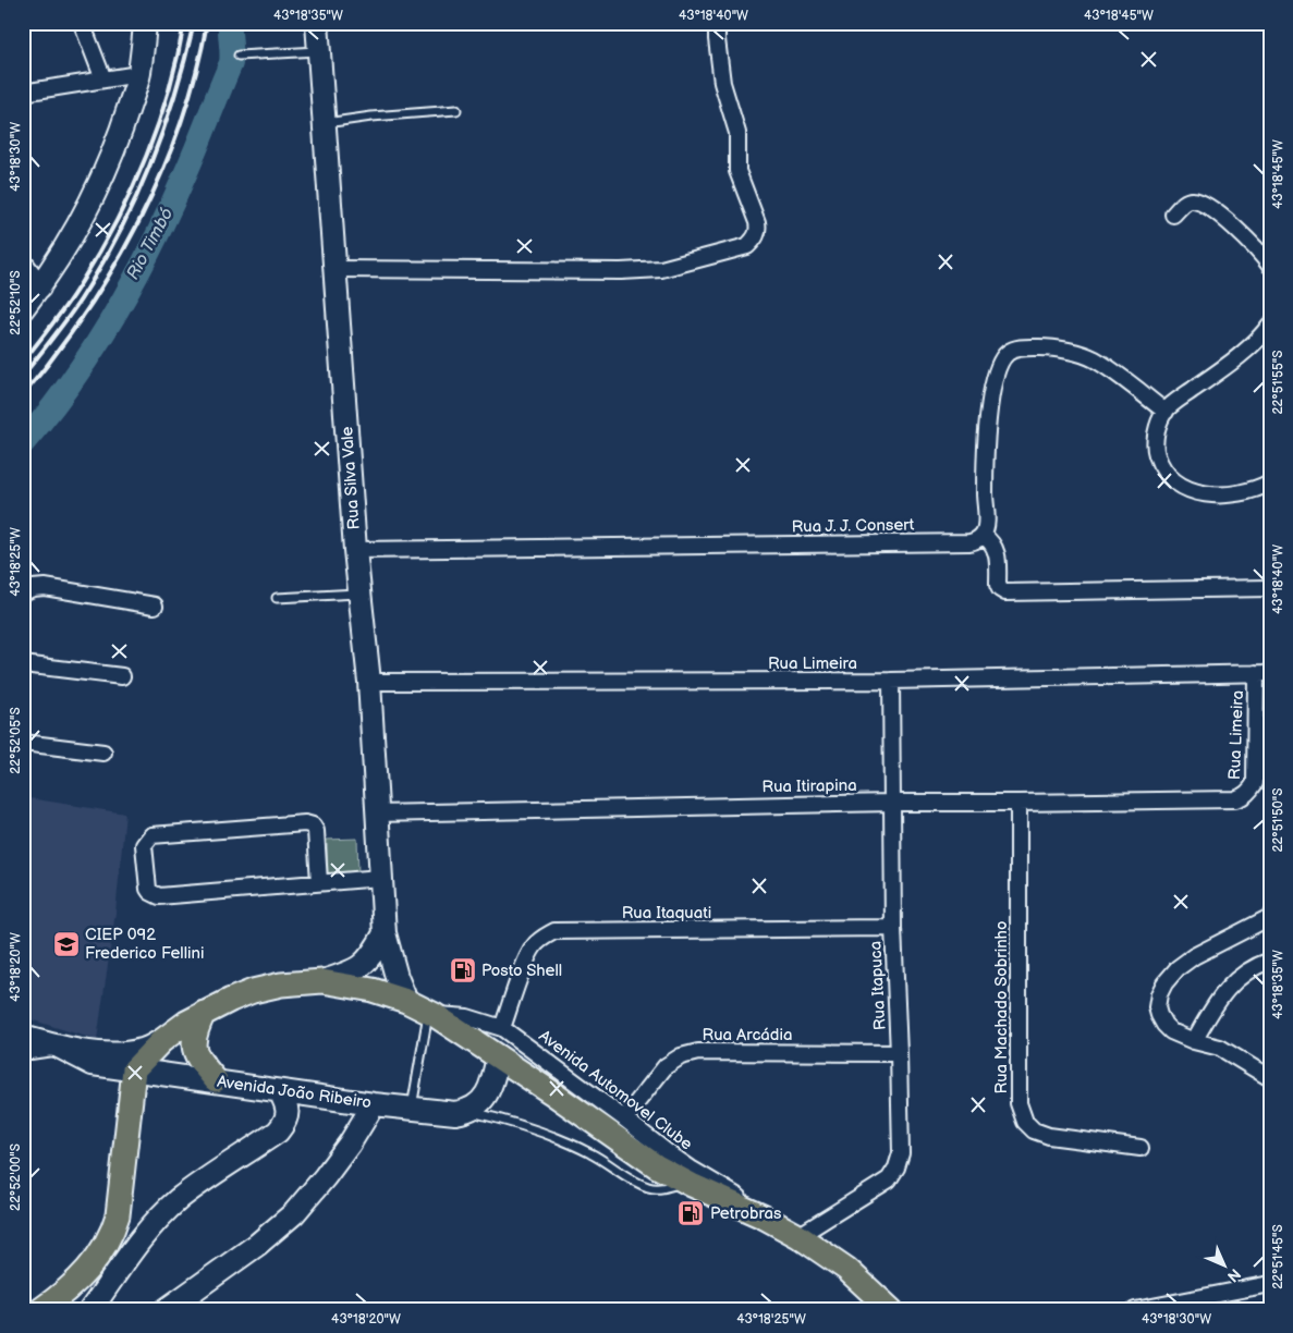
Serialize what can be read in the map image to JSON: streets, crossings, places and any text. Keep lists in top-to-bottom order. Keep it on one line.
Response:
{"streets":{"main road":["Rua Silva Vale","Avenida João Ribeiro"],"street":["Rua J. J. Consert","Rua Limeira","Rua Itirapina","Rua Itaquati","Rua Itapuca","Rua Machado Sobrinho","Rua Arcádia","Avenida Automovel Clube"]},"crossings":[["Rua Silva Vale","Rua J. J. Consert"],["Rua Silva Vale","Rua Limeira"],["Rua Silva Vale","Rua Itirapina"],["Rua Limeira","Rua Itirapina"],["Rua Limeira","Rua Itapuca"],["Rua Itirapina","Rua Itapuca"],["Rua Itirapina","Rua Machado Sobrinho"],["Rua Itaquati","Rua Itapuca"],["Rua Itaquati","Avenida Automovel Clube"],["Rua Itapuca","Rua Arcádia"],["Rua Arcádia","Avenida Automovel Clube"]],"water":["Rio Timbó"],"places":{"school or university":["CIEP 092 Frederico Fellini"],"fuel station":["Posto Shell","Petrobras"]},"north":"bottom right","coordinates":["43°18'35\"W","43°18'40\"W","43°18'45\"W","43°18'30\"W","22°52'10\"S","22°51'55\"S","43°18'25\"W","22°52'05\"S","22°51'50\"S","43°18'20\"W","22°52'00\"S","22°51'45\"S"]}
